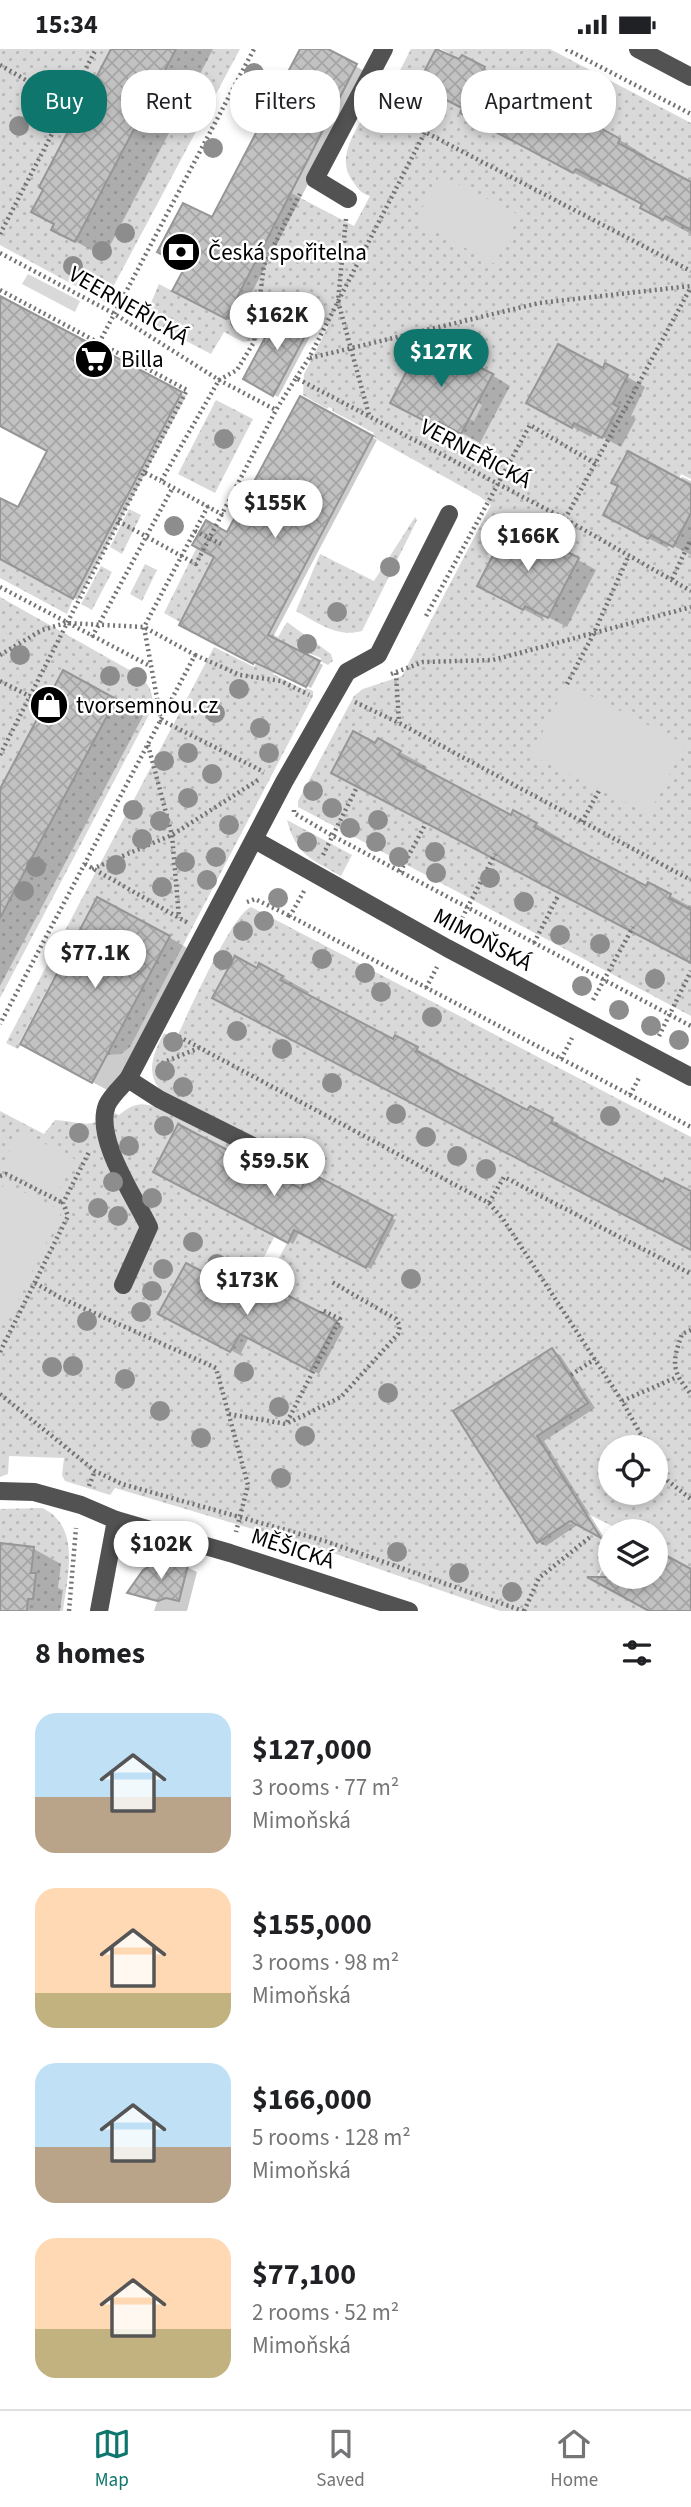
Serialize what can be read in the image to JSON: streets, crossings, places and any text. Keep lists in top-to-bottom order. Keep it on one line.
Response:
{"streets":{"street":["MIMOŇSKÁ","MĚŠICKÁ"],"path":["VEERNEŘICKÁ","VERNEŘICKÁ"]},"places":{"bank":["Česká spořitelna"],"supermarket":["Billa"],"shop":["tvorsemnou.cz"]},"page":{"status":"15:34","chip":["Buy","Rent","Filters","New","Apartment"],"price":["$162K","$127K","$155K","$166K","$77.1K","$59.5K","$173K","$102K"],"heading":"8 homes","list":[{"name":"$127,000","note":"3 rooms · 77 m² · Mimoňská"},{"name":"$155,000","note":"3 rooms · 98 m² · Mimoňská"},{"name":"$166,000","note":"5 rooms · 128 m² · Mimoňská"},{"name":"$77,100","note":"2 rooms · 52 m² · Mimoňská"}],"tabs":["Map","Saved","Home"]}}
